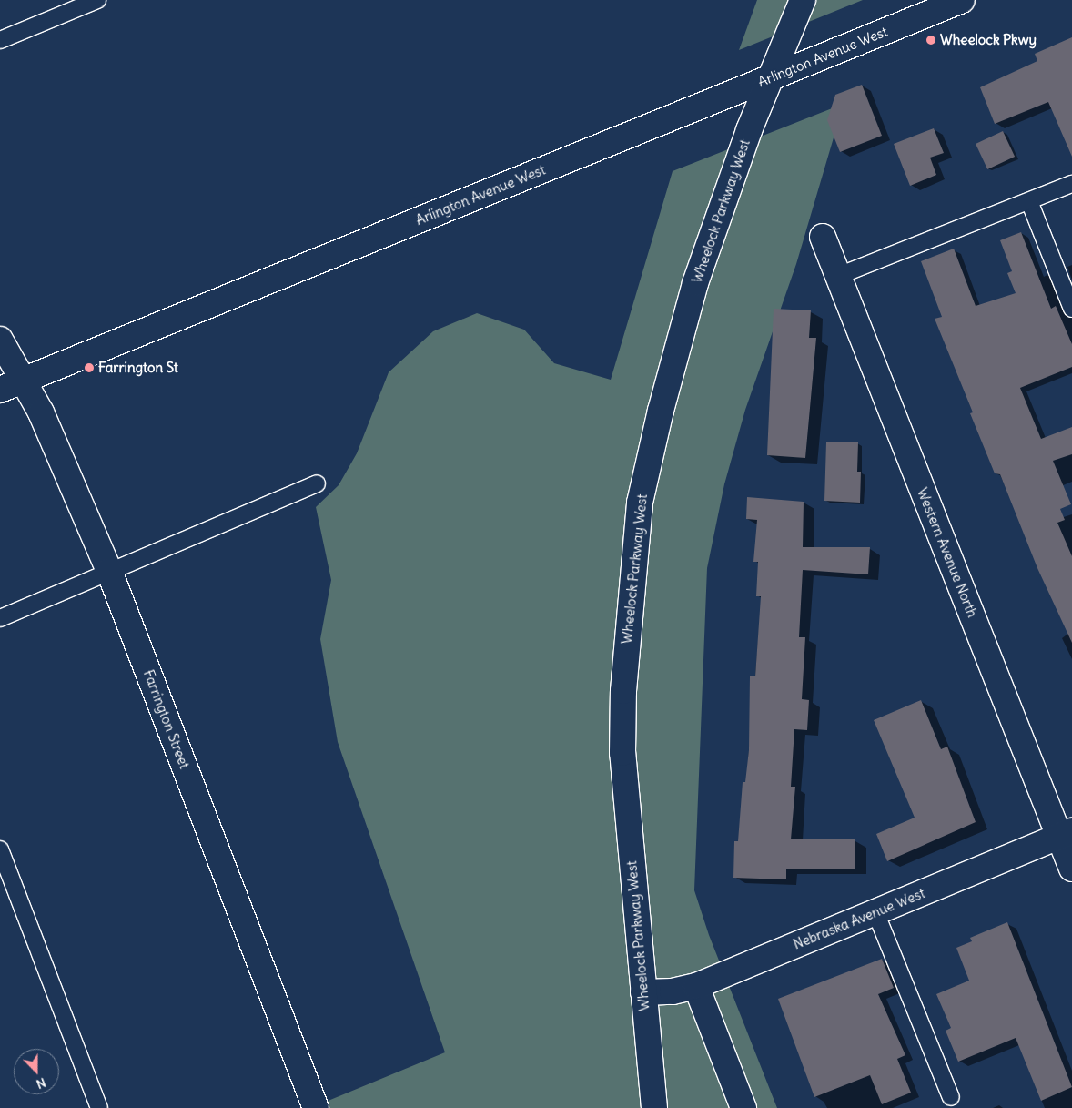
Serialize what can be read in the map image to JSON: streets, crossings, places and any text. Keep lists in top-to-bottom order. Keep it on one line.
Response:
{"streets":{"street":["Arlington Avenue West","Wheelock Parkway West","Western Avenue North","Farrington Street","Nebraska Avenue West"]},"crossings":[["Arlington Avenue West","Wheelock Parkway West"],["Arlington Avenue West","Farrington Street"],["Wheelock Parkway West","Nebraska Avenue West"],["Western Avenue North","Nebraska Avenue West"]],"places":["Wheelock Pkwy","Farrington St"],"north":"bottom"}
